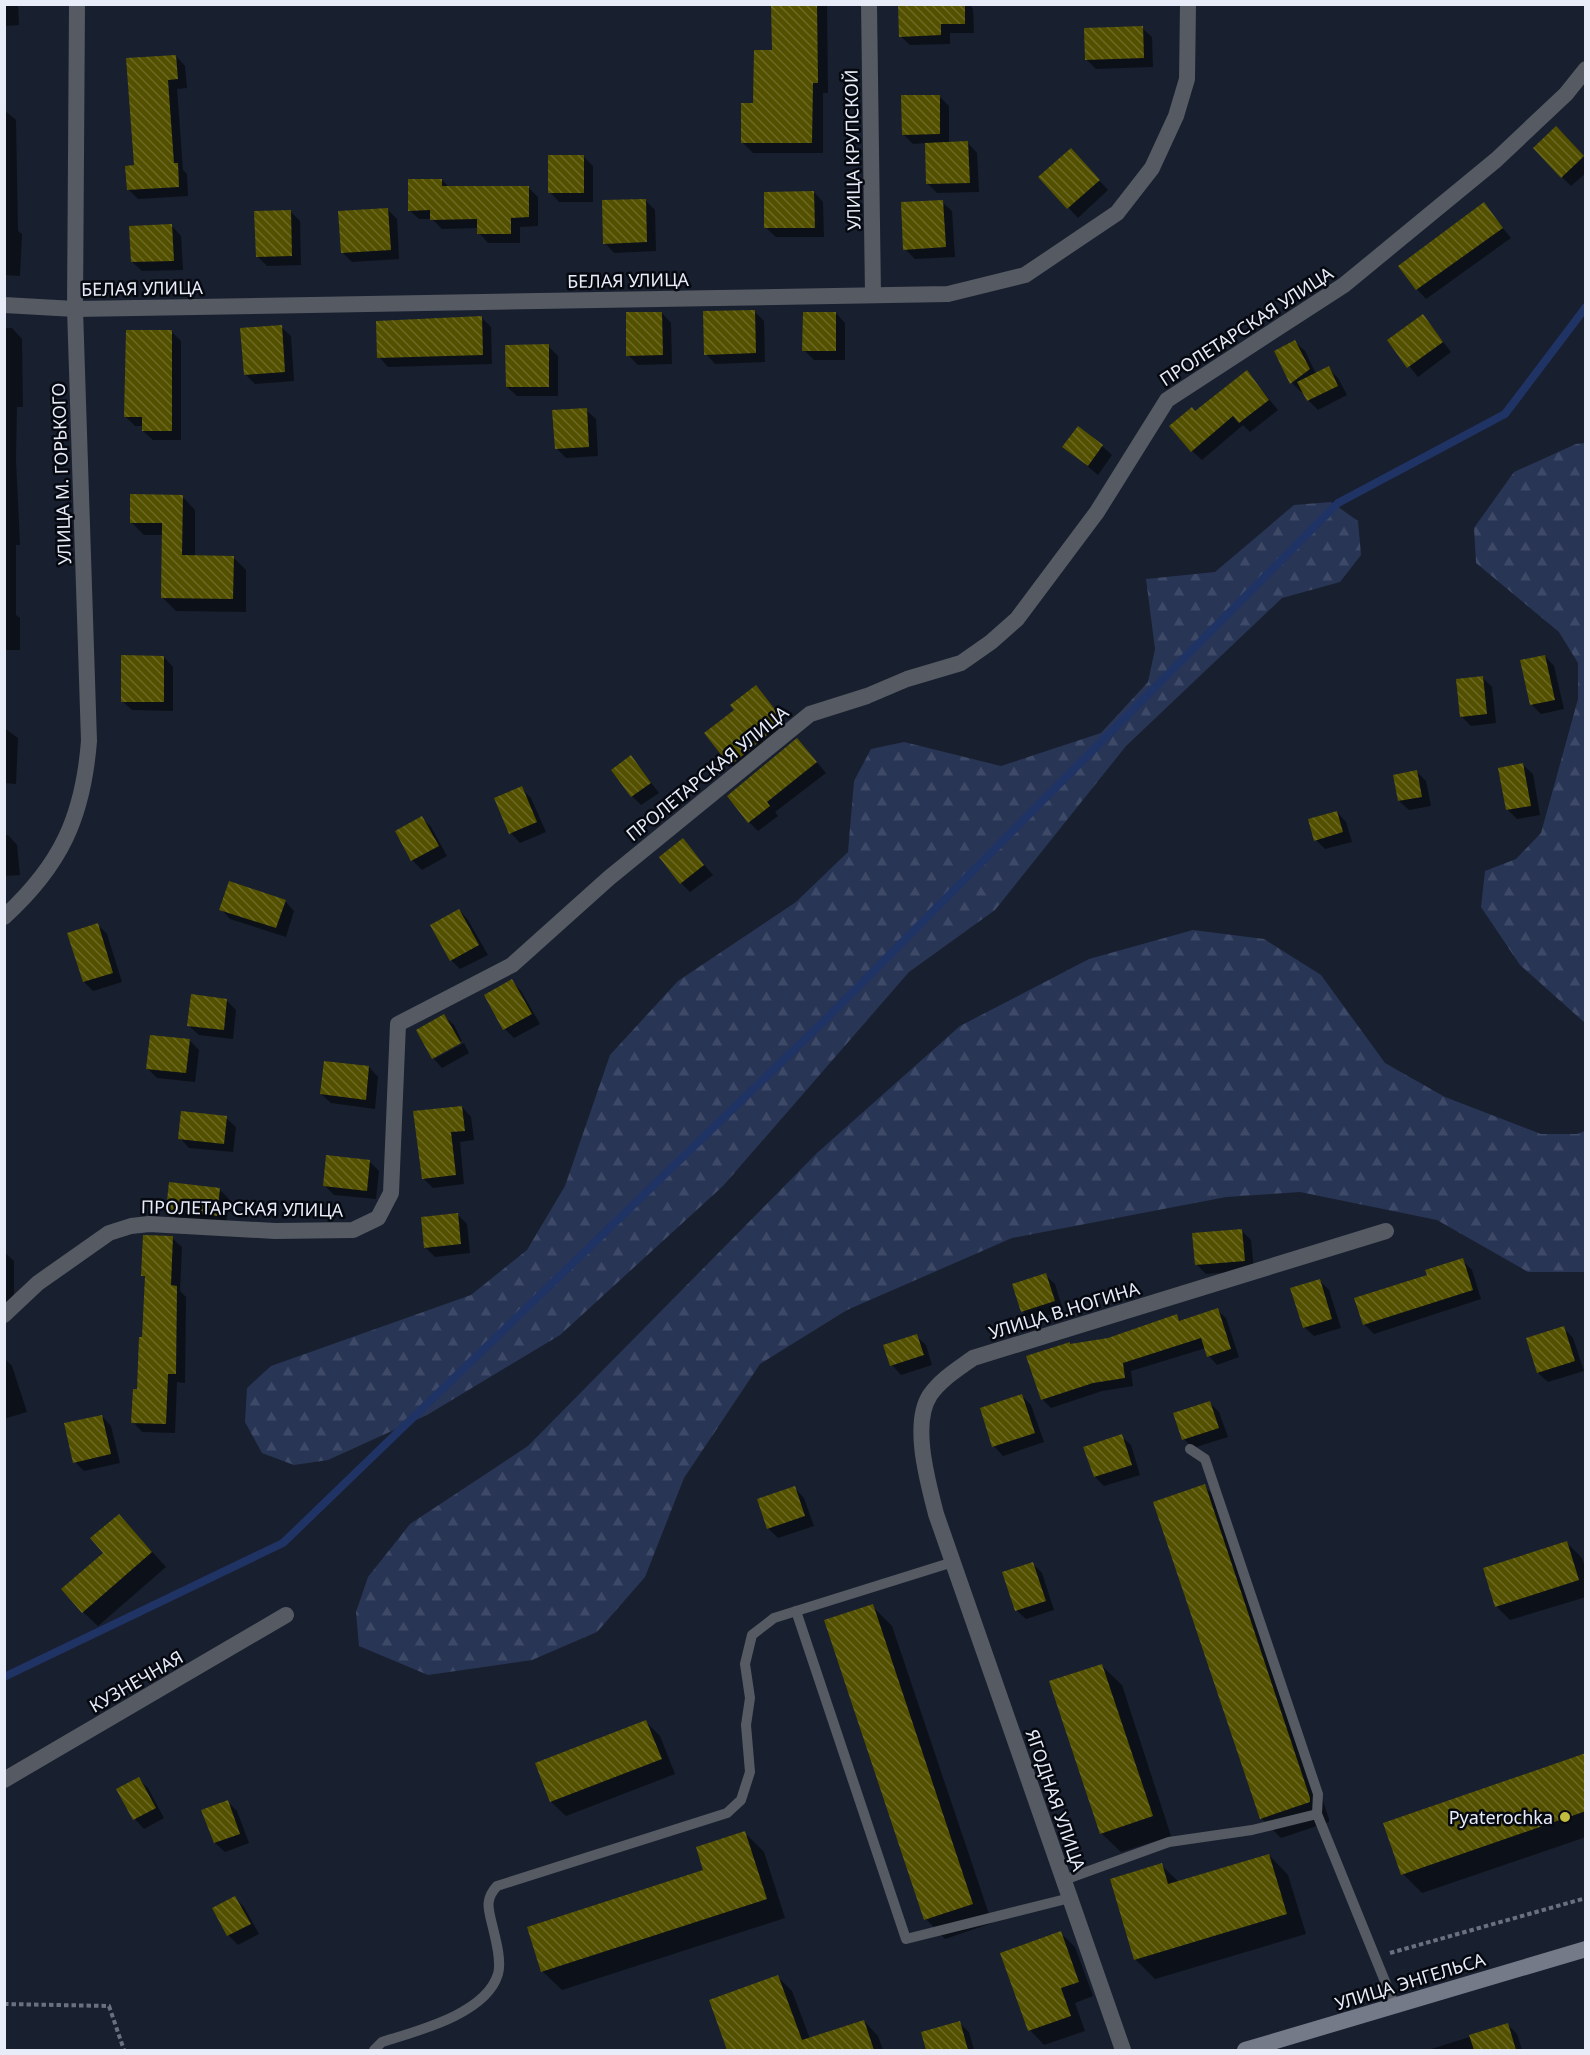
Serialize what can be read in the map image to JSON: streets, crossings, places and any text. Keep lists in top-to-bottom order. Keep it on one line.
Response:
{"streets":{"main road":["УЛИЦА ЭНГЕЛЬСА"],"street":["УЛИЦА КРУПСКОЙ","БЕЛАЯ УЛИЦА","ПРОЛЕТАРСКАЯ УЛИЦА","УЛИЦА М. ГОРЬКОГО","УЛИЦА В.НОГИНА","КУЗНЕЧНАЯ","ЯГОДНАЯ УЛИЦА"]},"crossings":[["УЛИЦА КРУПСКОЙ","БЕЛАЯ УЛИЦА"],["БЕЛАЯ УЛИЦА","УЛИЦА М. ГОРЬКОГО"],["УЛИЦА В.НОГИНА","ЯГОДНАЯ УЛИЦА"]],"places":["Pyaterochka"]}
